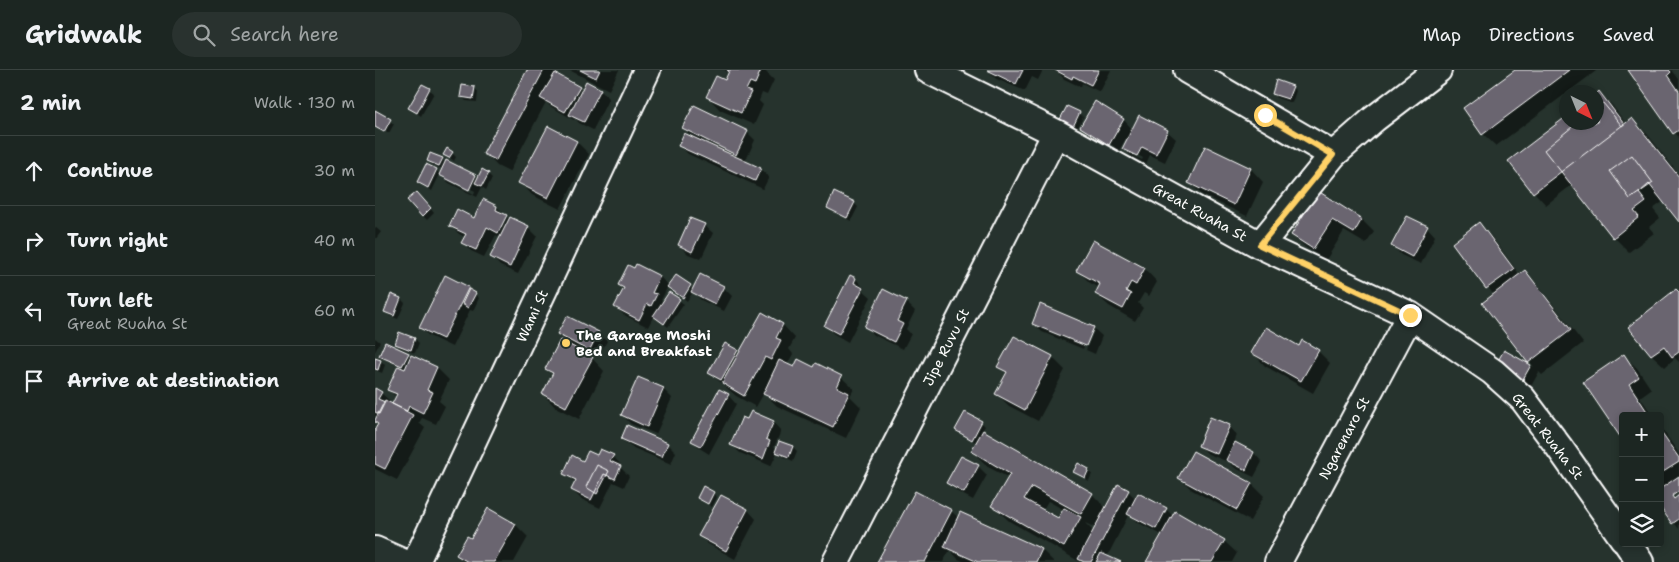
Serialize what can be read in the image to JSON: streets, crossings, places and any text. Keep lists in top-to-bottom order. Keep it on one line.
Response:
{"streets":{"street":["Great Ruaha St","Wami St","Jipe Ruvu St","Ngarenaro St"]},"crossings":[["Great Ruaha St","Jipe Ruvu St"],["Great Ruaha St","Ngarenaro St"]],"places":["The Garage Moshi Bed and Breakfast"],"north":"bottom right","page":{"header":"Gridwalk","search":"Search here","nav":["Map","Directions","Saved"],"heading":["2 min","Walk · 130 m"],"list":[["Continue","30 m"],["Turn right","40 m"],["Turn left","Great Ruaha St","60 m"],"Arrive at destination"],"map_buttons":["+","−"]}}
